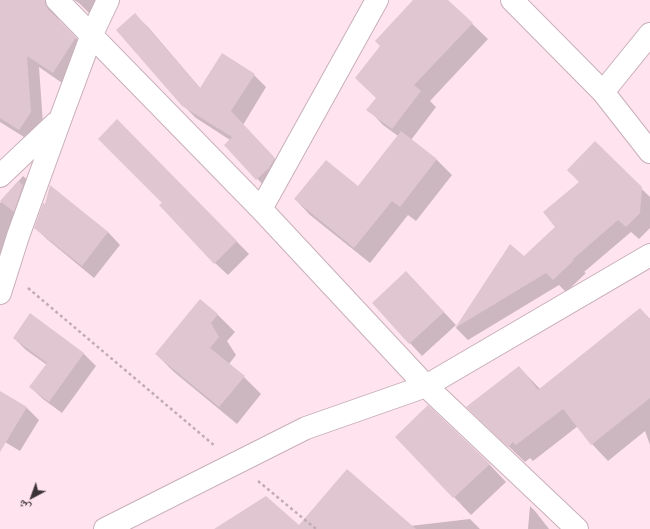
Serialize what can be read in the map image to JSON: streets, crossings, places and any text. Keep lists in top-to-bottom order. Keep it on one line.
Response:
{"north":"bottom left"}
